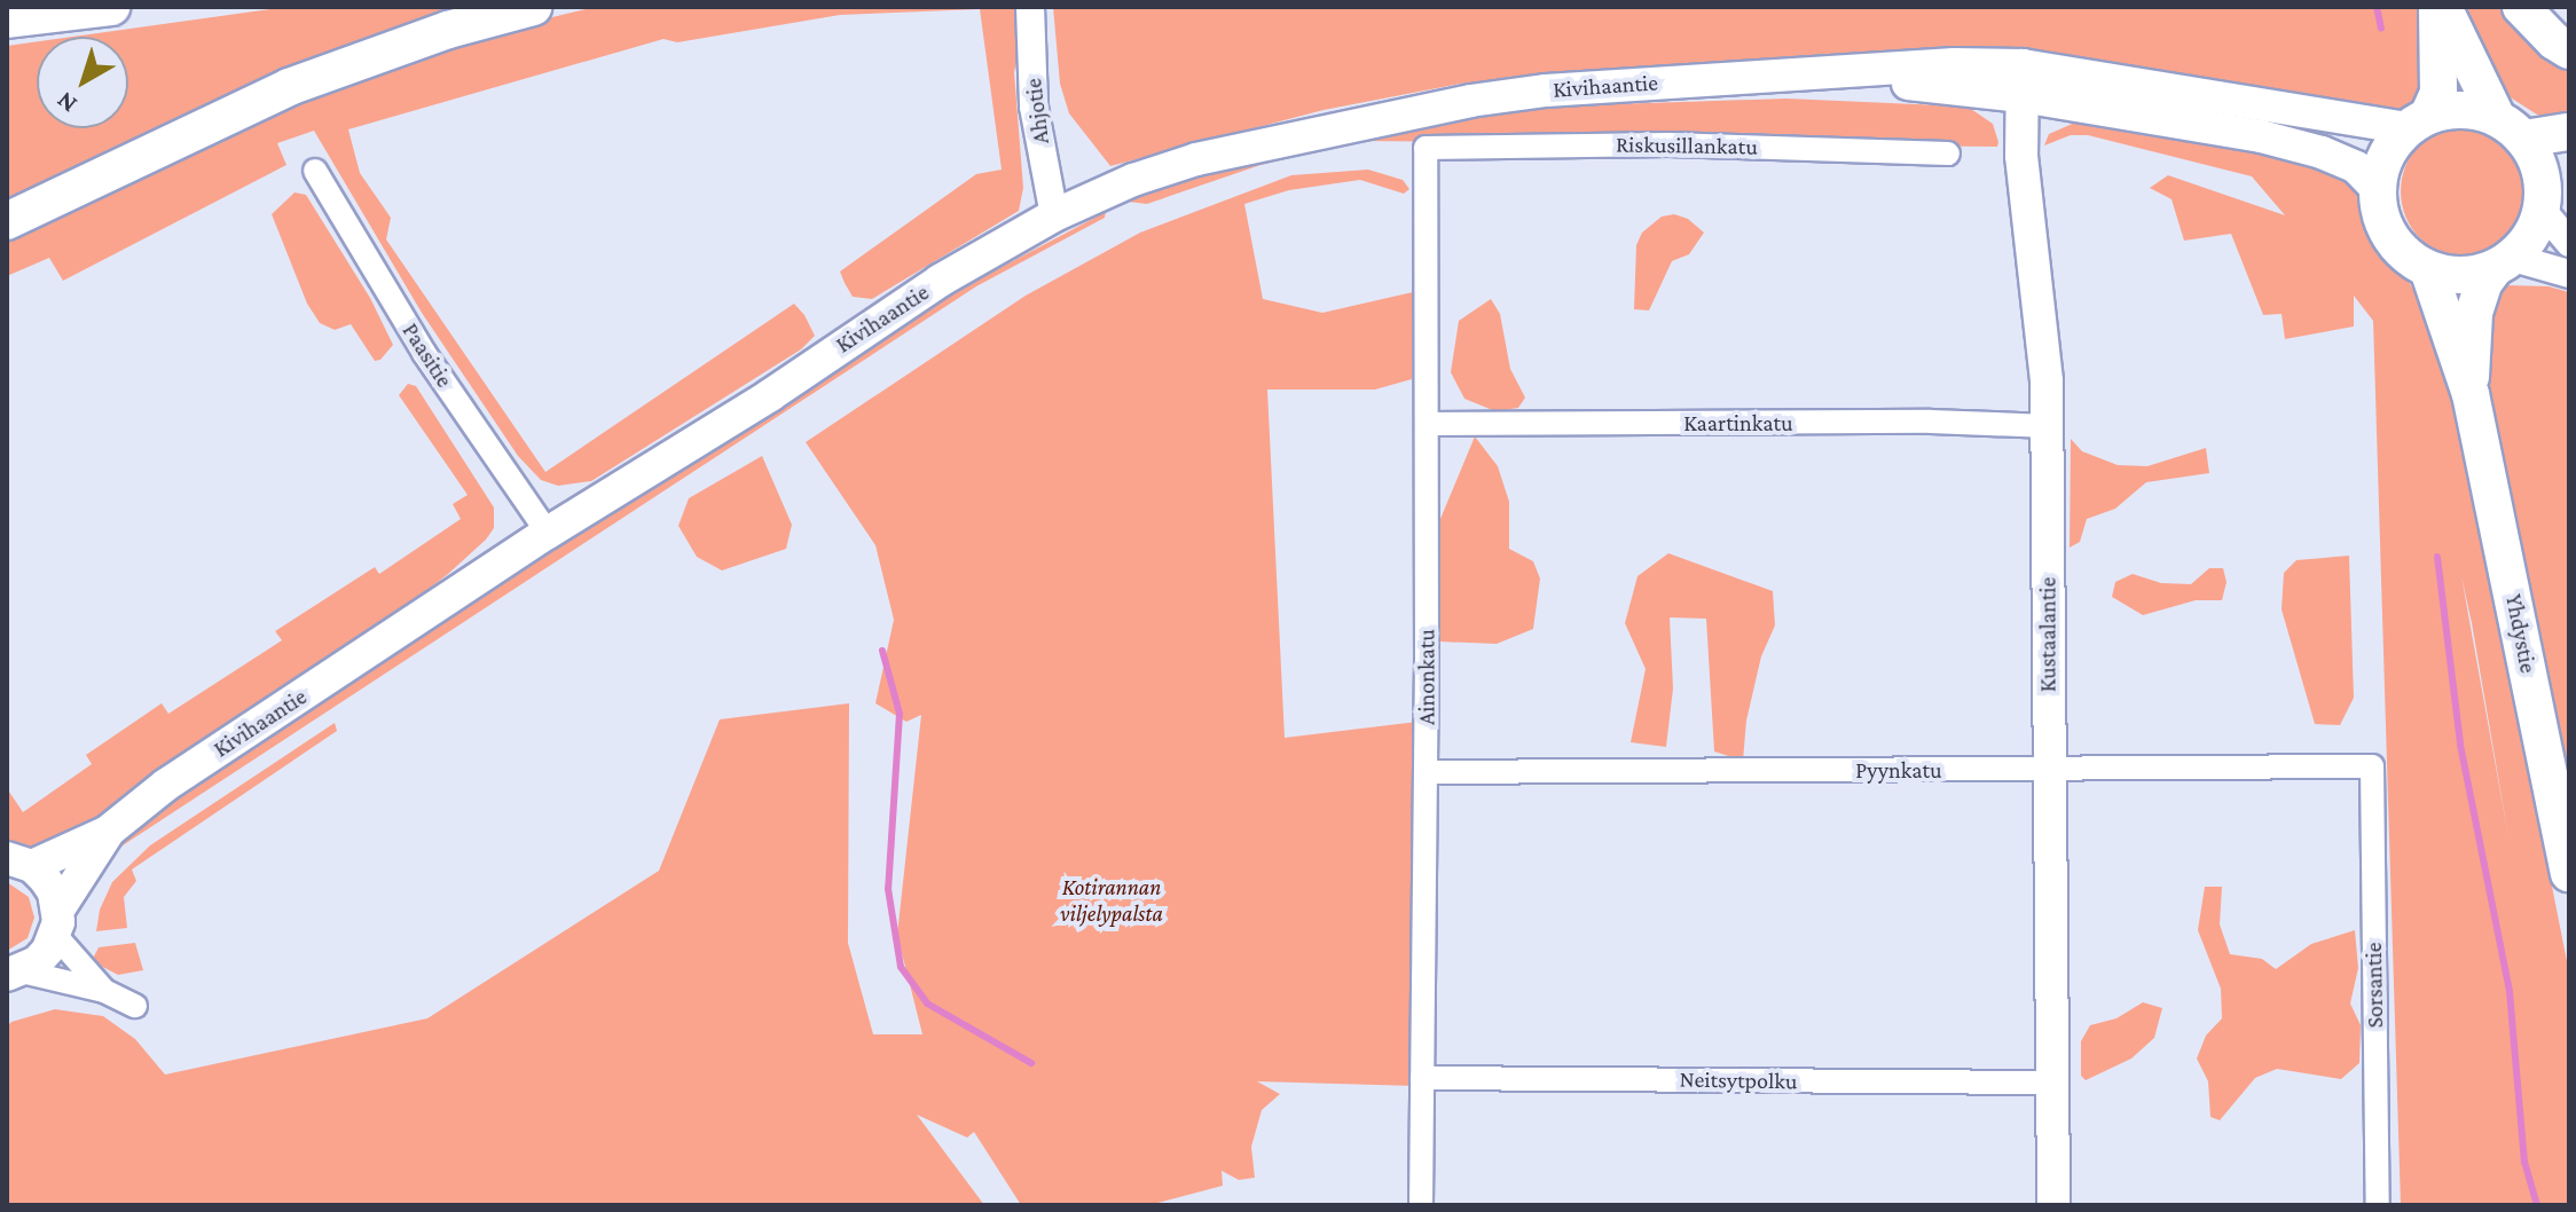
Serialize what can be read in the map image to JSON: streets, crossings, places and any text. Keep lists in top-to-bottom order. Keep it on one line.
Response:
{"streets":{"main road":["Kivihaantie","Yhdystie","Kustaalantie"],"street":["Ahjotie","Riskusillankatu","Paasitie","Kaartinkatu","Ainonkatu","Pyynkatu","Sorsantie","Neitsytpolku"]},"crossings":[["Kivihaantie","Ahjotie"],["Kivihaantie","Paasitie"],["Kivihaantie","Yhdystie"],["Kivihaantie","Kustaalantie"],["Riskusillankatu","Ainonkatu"],["Kaartinkatu","Kustaalantie"],["Kaartinkatu","Ainonkatu"],["Kustaalantie","Pyynkatu"],["Kustaalantie","Neitsytpolku"],["Ainonkatu","Pyynkatu"],["Ainonkatu","Neitsytpolku"],["Pyynkatu","Sorsantie"]],"parks":["Kotirannan viljelypalsta"],"north":"bottom left"}
